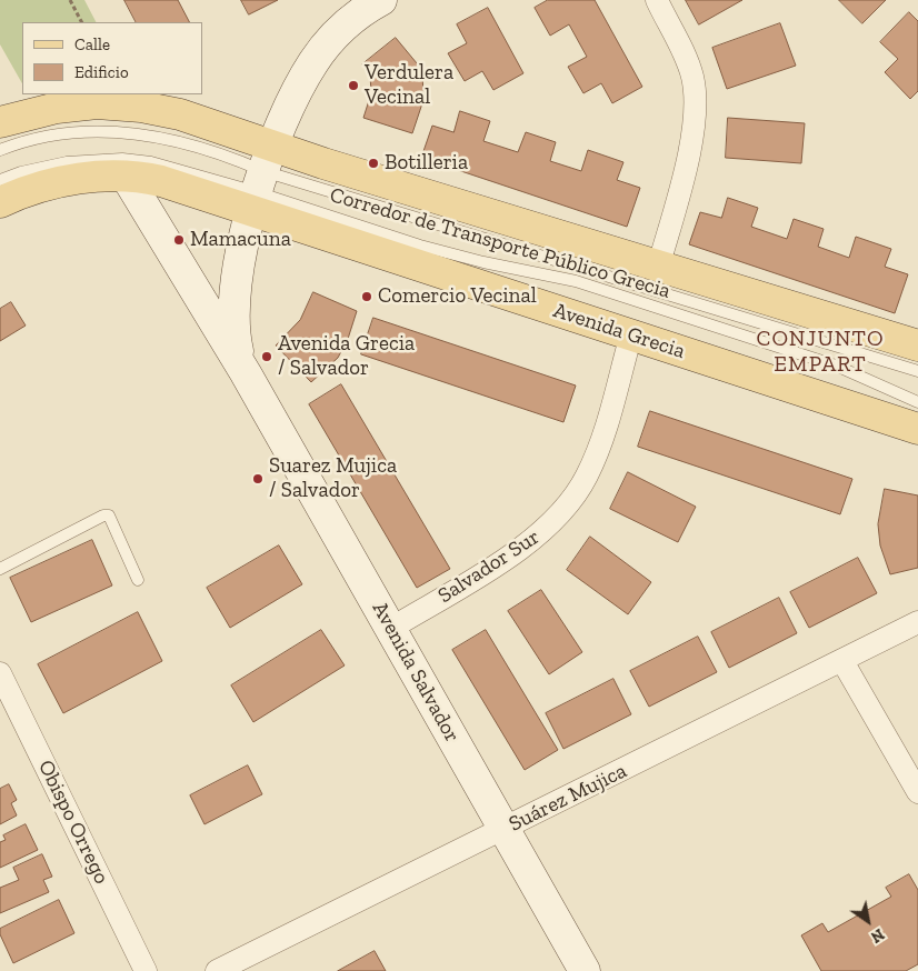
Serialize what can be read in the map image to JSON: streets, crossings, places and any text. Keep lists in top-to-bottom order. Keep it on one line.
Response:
{"streets":{"main road":["Avenida Grecia","Avenida Salvador"],"street":["Salvador Sur","Suárez Mujica","Obispo Orrego"],"lane":["Corredor de Transporte Público Grecia"]},"crossings":[["Corredor de Transporte Público Grecia","Avenida Grecia"],["Corredor de Transporte Público Grecia","Avenida Salvador"],["Avenida Grecia","Salvador Sur"],["Avenida Grecia","Avenida Salvador"],["Salvador Sur","Avenida Salvador"],["Avenida Salvador","Suárez Mujica"]],"districts":["CONJUNTO EMPART"],"places":["Verdulera Vecinal","Botilleria","Mamacuna","Comercio Vecinal","Avenida Grecia / Salvador","Suarez Mujica / Salvador"],"legend":["Calle","Edificio"],"north":"bottom right"}
